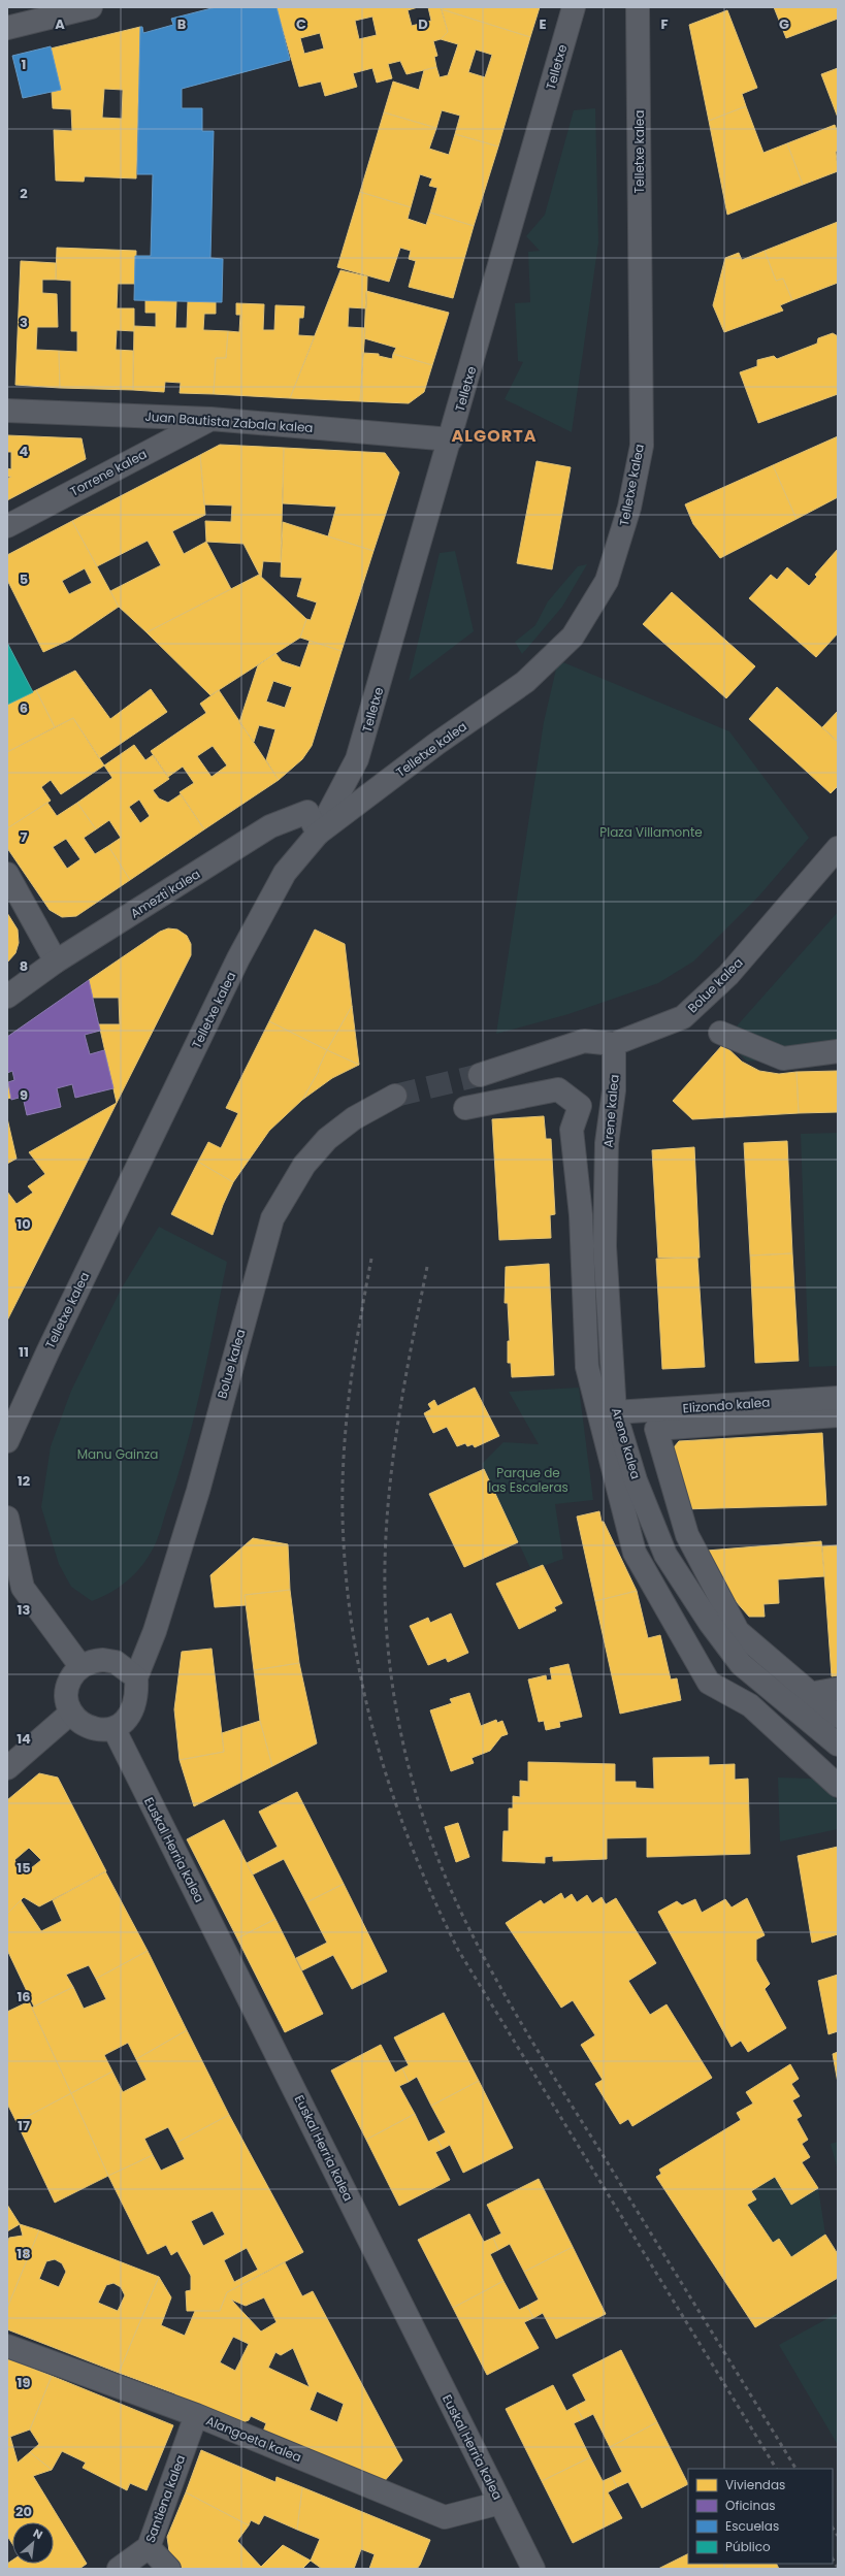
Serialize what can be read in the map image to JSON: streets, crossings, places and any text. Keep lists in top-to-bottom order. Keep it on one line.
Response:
{"streets":{"street":["Telletxe","Telletxe kalea","Juan Bautista Zabala kalea","Torrene kalea","Amezti kalea","Bolue kalea","Arene kalea","Elizondo kalea","Euskal Herria kalea","Alangoeta kalea","Santiena kalea"]},"crossings":[["Telletxe","Telletxe kalea"],["Telletxe","Juan Bautista Zabala kalea"],["Telletxe","Amezti kalea"],["Telletxe kalea","Amezti kalea"],["Juan Bautista Zabala kalea","Torrene kalea"],["Bolue kalea","Arene kalea"],["Bolue kalea","Euskal Herria kalea"],["Arene kalea","Elizondo kalea"],["Euskal Herria kalea","Alangoeta kalea"],["Alangoeta kalea","Santiena kalea"]],"districts":["ALGORTA"],"parks":["Plaza Villamonte","Manu Gainza","Parque de las Escaleras"],"legend":["Viviendas","Oficinas","Escuelas","Público"],"north":"top right","grid":{"columns":["A","B","C","D","E","F","G"],"rows":["1","2","3","4","5","6","7","8","9","10","11","12","13","14","15","16","17","18","19","20"]}}
